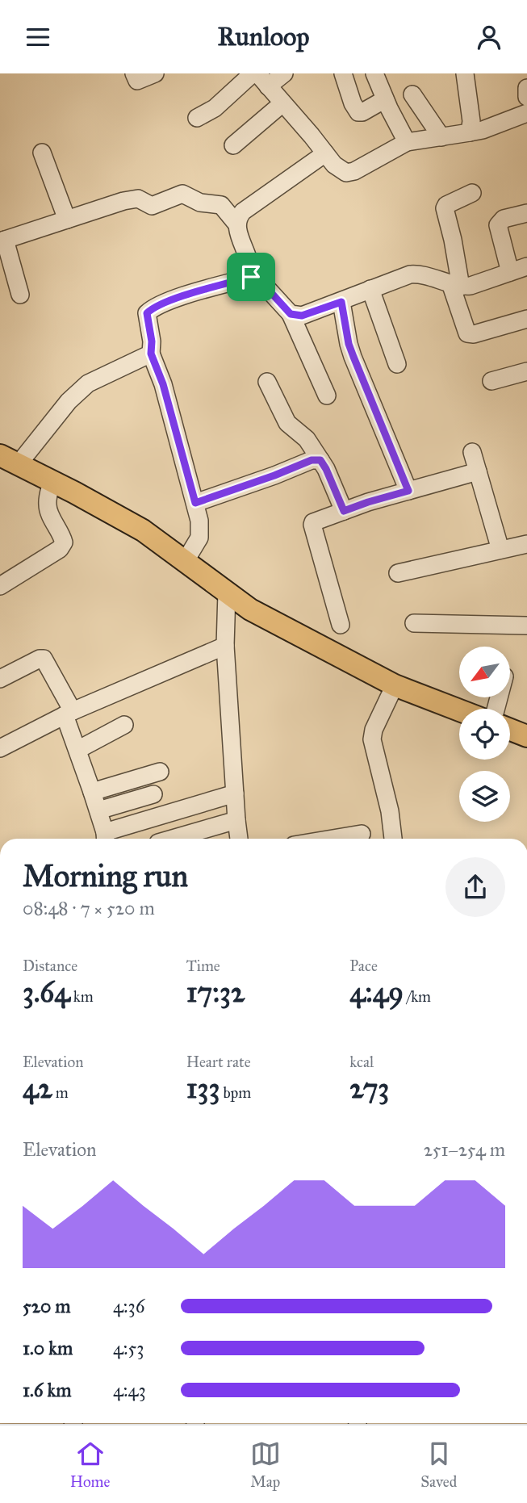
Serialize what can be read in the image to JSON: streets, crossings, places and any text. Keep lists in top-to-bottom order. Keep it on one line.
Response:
{"north":"bottom left","page":{"header":"Runloop","heading":["Morning run","08:48 · 7 × 520 m"],"stats":[["Distance","3.64 km"],["Time","17:32"],["Pace","4:49 /km"],["Elevation","42 m"],["Heart rate","133 bpm"],["kcal","273"]],"chart":["Elevation","251–254 m"],"list":[{"name":"520 m","note":"4:36"},{"name":"1.0 km","note":"4:53"},{"name":"1.6 km","note":"4:43"}],"tabs":["Home","Map","Saved"]}}
